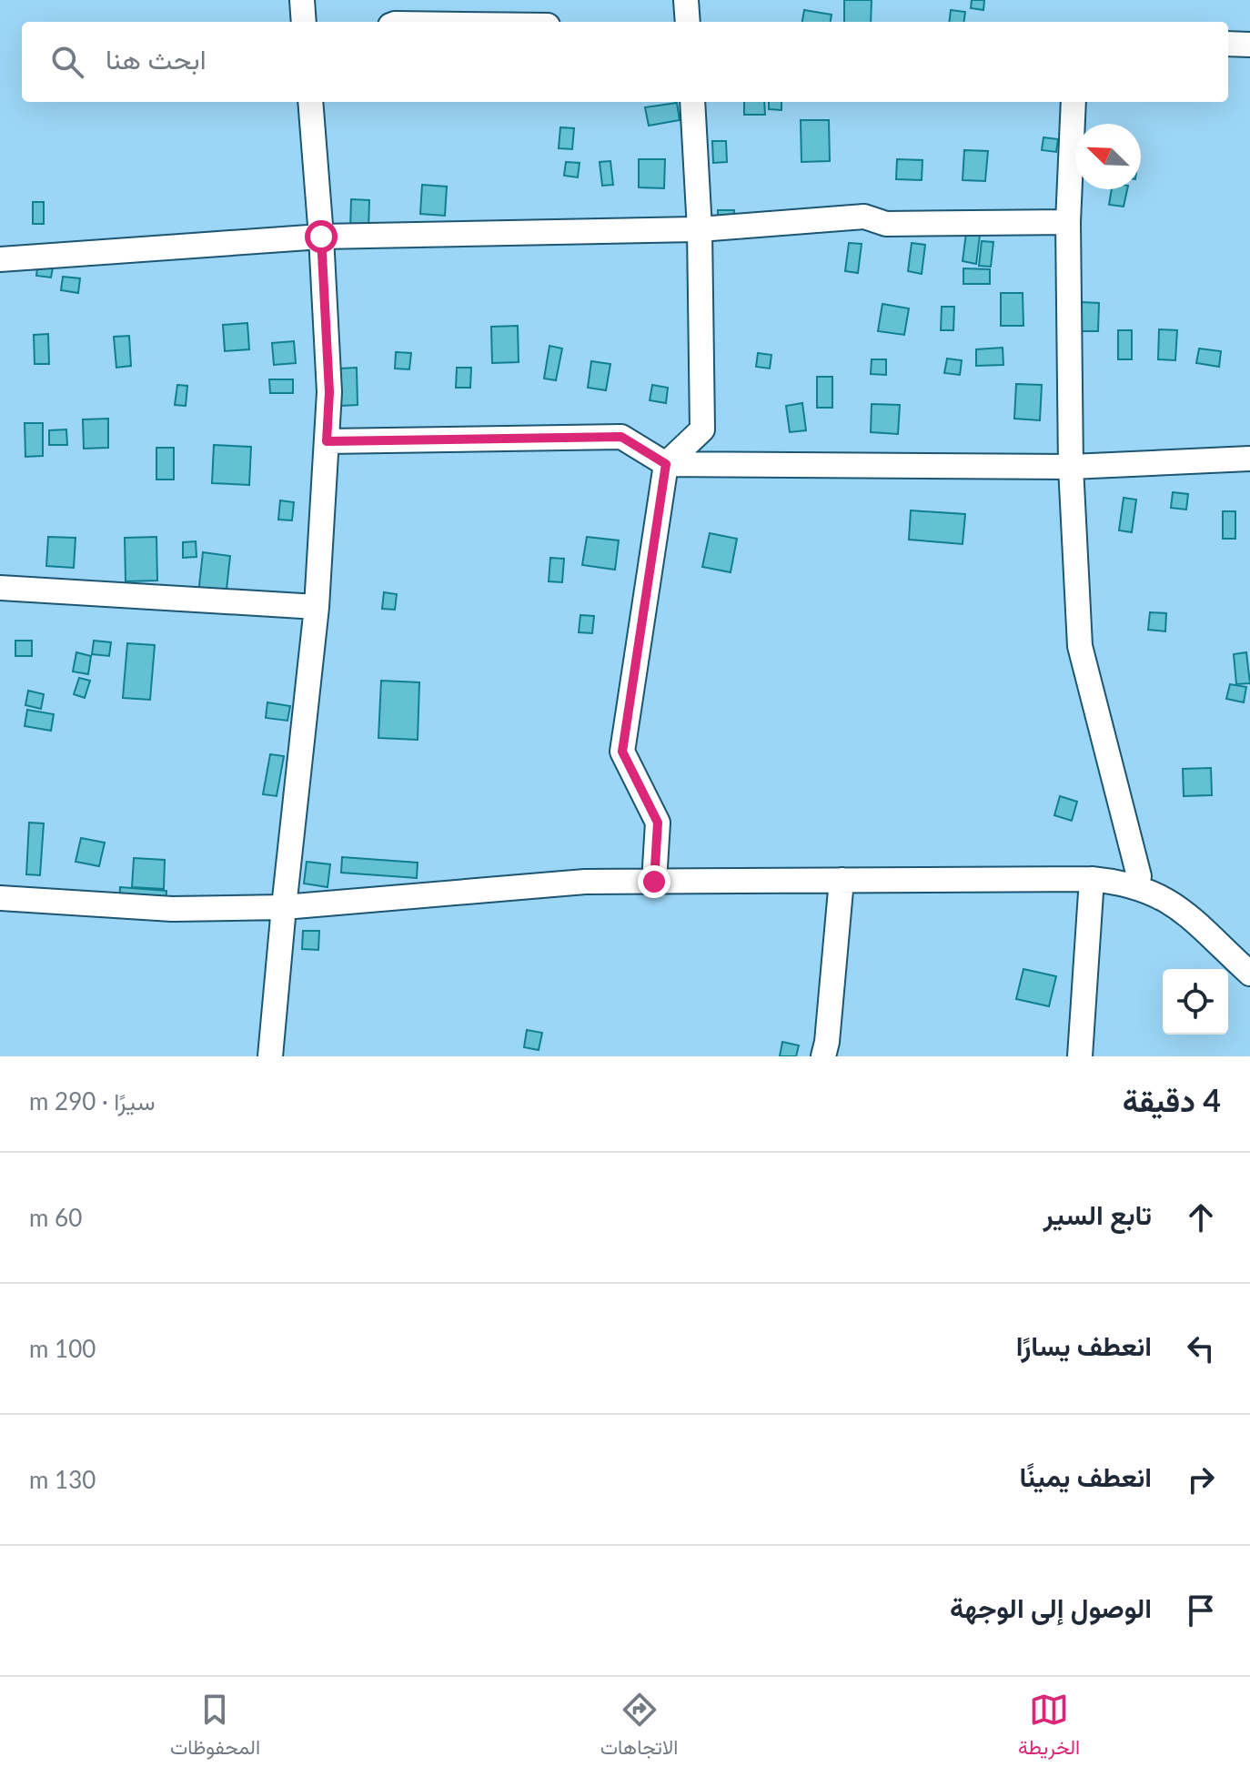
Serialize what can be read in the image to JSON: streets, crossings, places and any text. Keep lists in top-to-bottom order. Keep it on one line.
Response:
{"north":"top left","page":{"search":"ابحث هنا","heading":["4 دقيقة","سيرًا · 290 m"],"list":[["تابع السير","60 m"],["انعطف يسارًا","100 m"],["انعطف يمينًا","130 m"],"الوصول إلى الوجهة"],"nav":["الخريطة","الاتجاهات","المحفوظات"]}}
